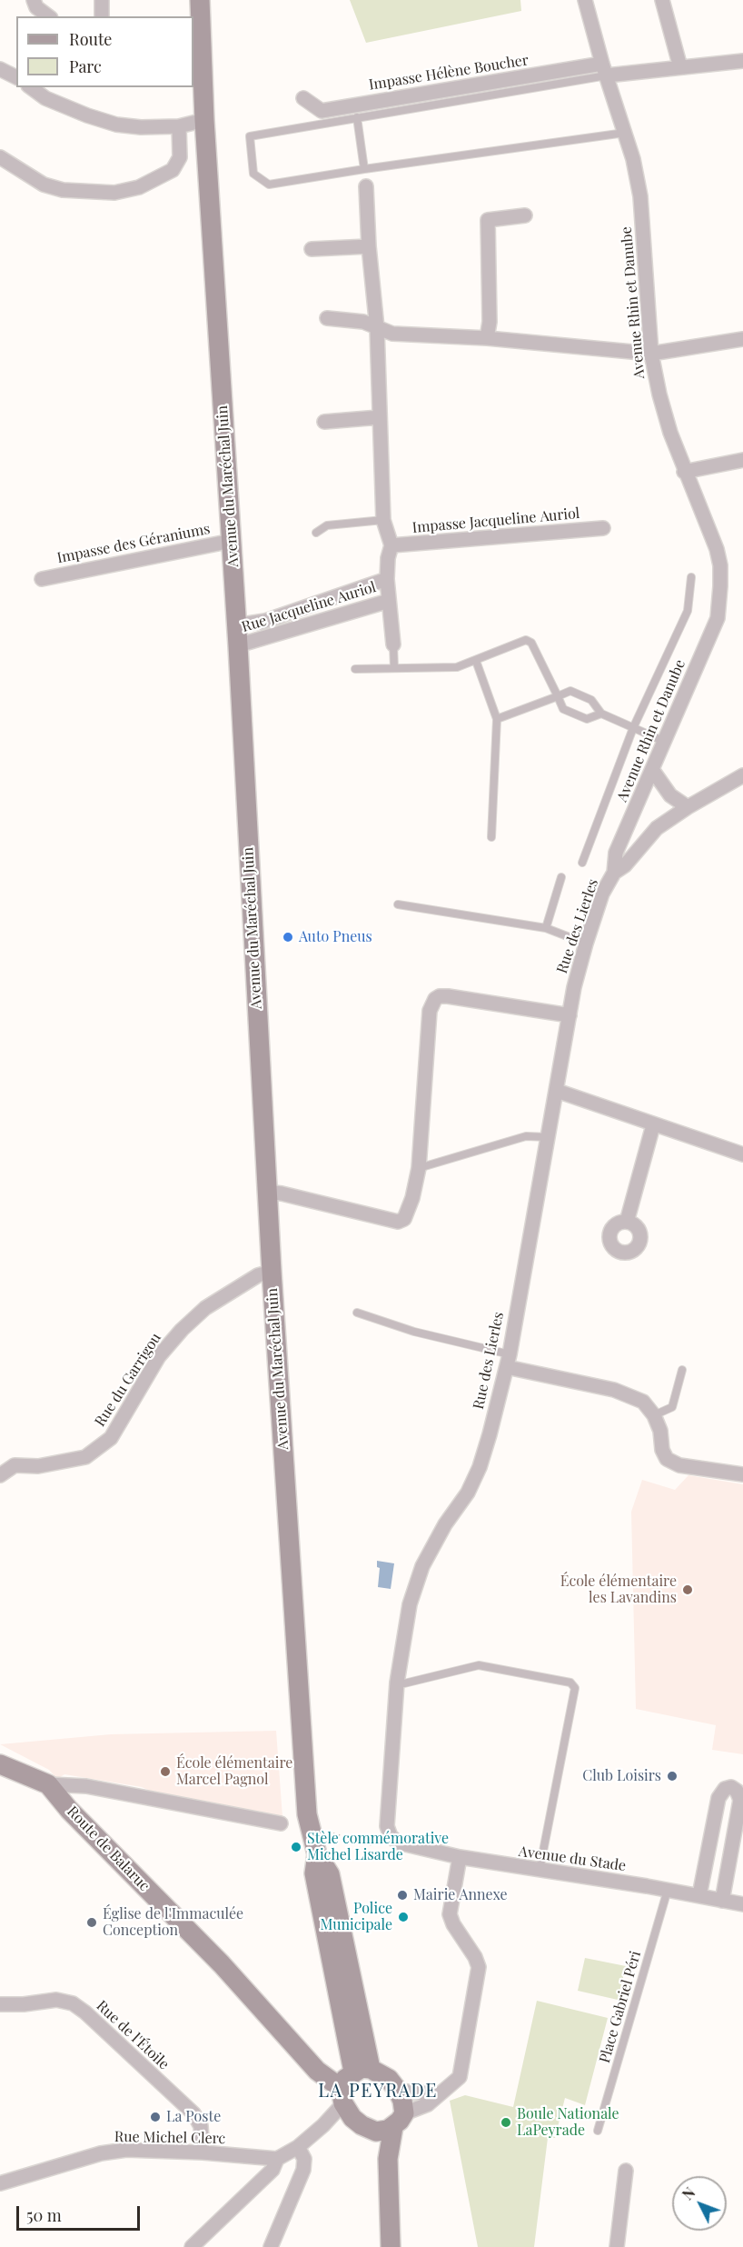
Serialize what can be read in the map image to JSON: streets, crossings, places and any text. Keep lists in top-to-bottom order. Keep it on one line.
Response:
{"streets":{"main road":["Avenue du Maréchal Juin","Route de Balaruc"],"street":["Impasse Hélène Boucher","Avenue Rhin et Danube","Impasse Jacqueline Auriol","Impasse des Géraniums","Rue Jacqueline Auriol","Rue des Lierles","Rue du Garrigou","Avenue du Stade","Rue de l'Étoile","Rue Michel Clerc"],"lane":["Place Gabriel Péri"]},"crossings":[["Impasse Hélène Boucher","Avenue Rhin et Danube"],["Avenue Rhin et Danube","Rue des Lierles"],["Avenue du Maréchal Juin","Impasse des Géraniums"],["Avenue du Maréchal Juin","Rue Jacqueline Auriol"],["Avenue du Maréchal Juin","Rue du Garrigou"],["Avenue du Maréchal Juin","Route de Balaruc"],["Impasse Jacqueline Auriol","Rue Jacqueline Auriol"],["Rue des Lierles","Avenue du Stade"],["Avenue du Stade","Place Gabriel Péri"],["Rue de l'Étoile","Rue Michel Clerc"]],"districts":["LA PEYRADE"],"places":["Auto Pneus","École élémentaire les Lavandins","École élémentaire Marcel Pagnol","Club Loisirs","Stèle commémorative Michel Lisarde","Mairie Annexe","Police Municipale","Église de l'Immaculée Conception","La Poste","Boule Nationale LaPeyrade"],"legend":["Route","Parc"],"scale_bar":"50 m","north":"top left"}
